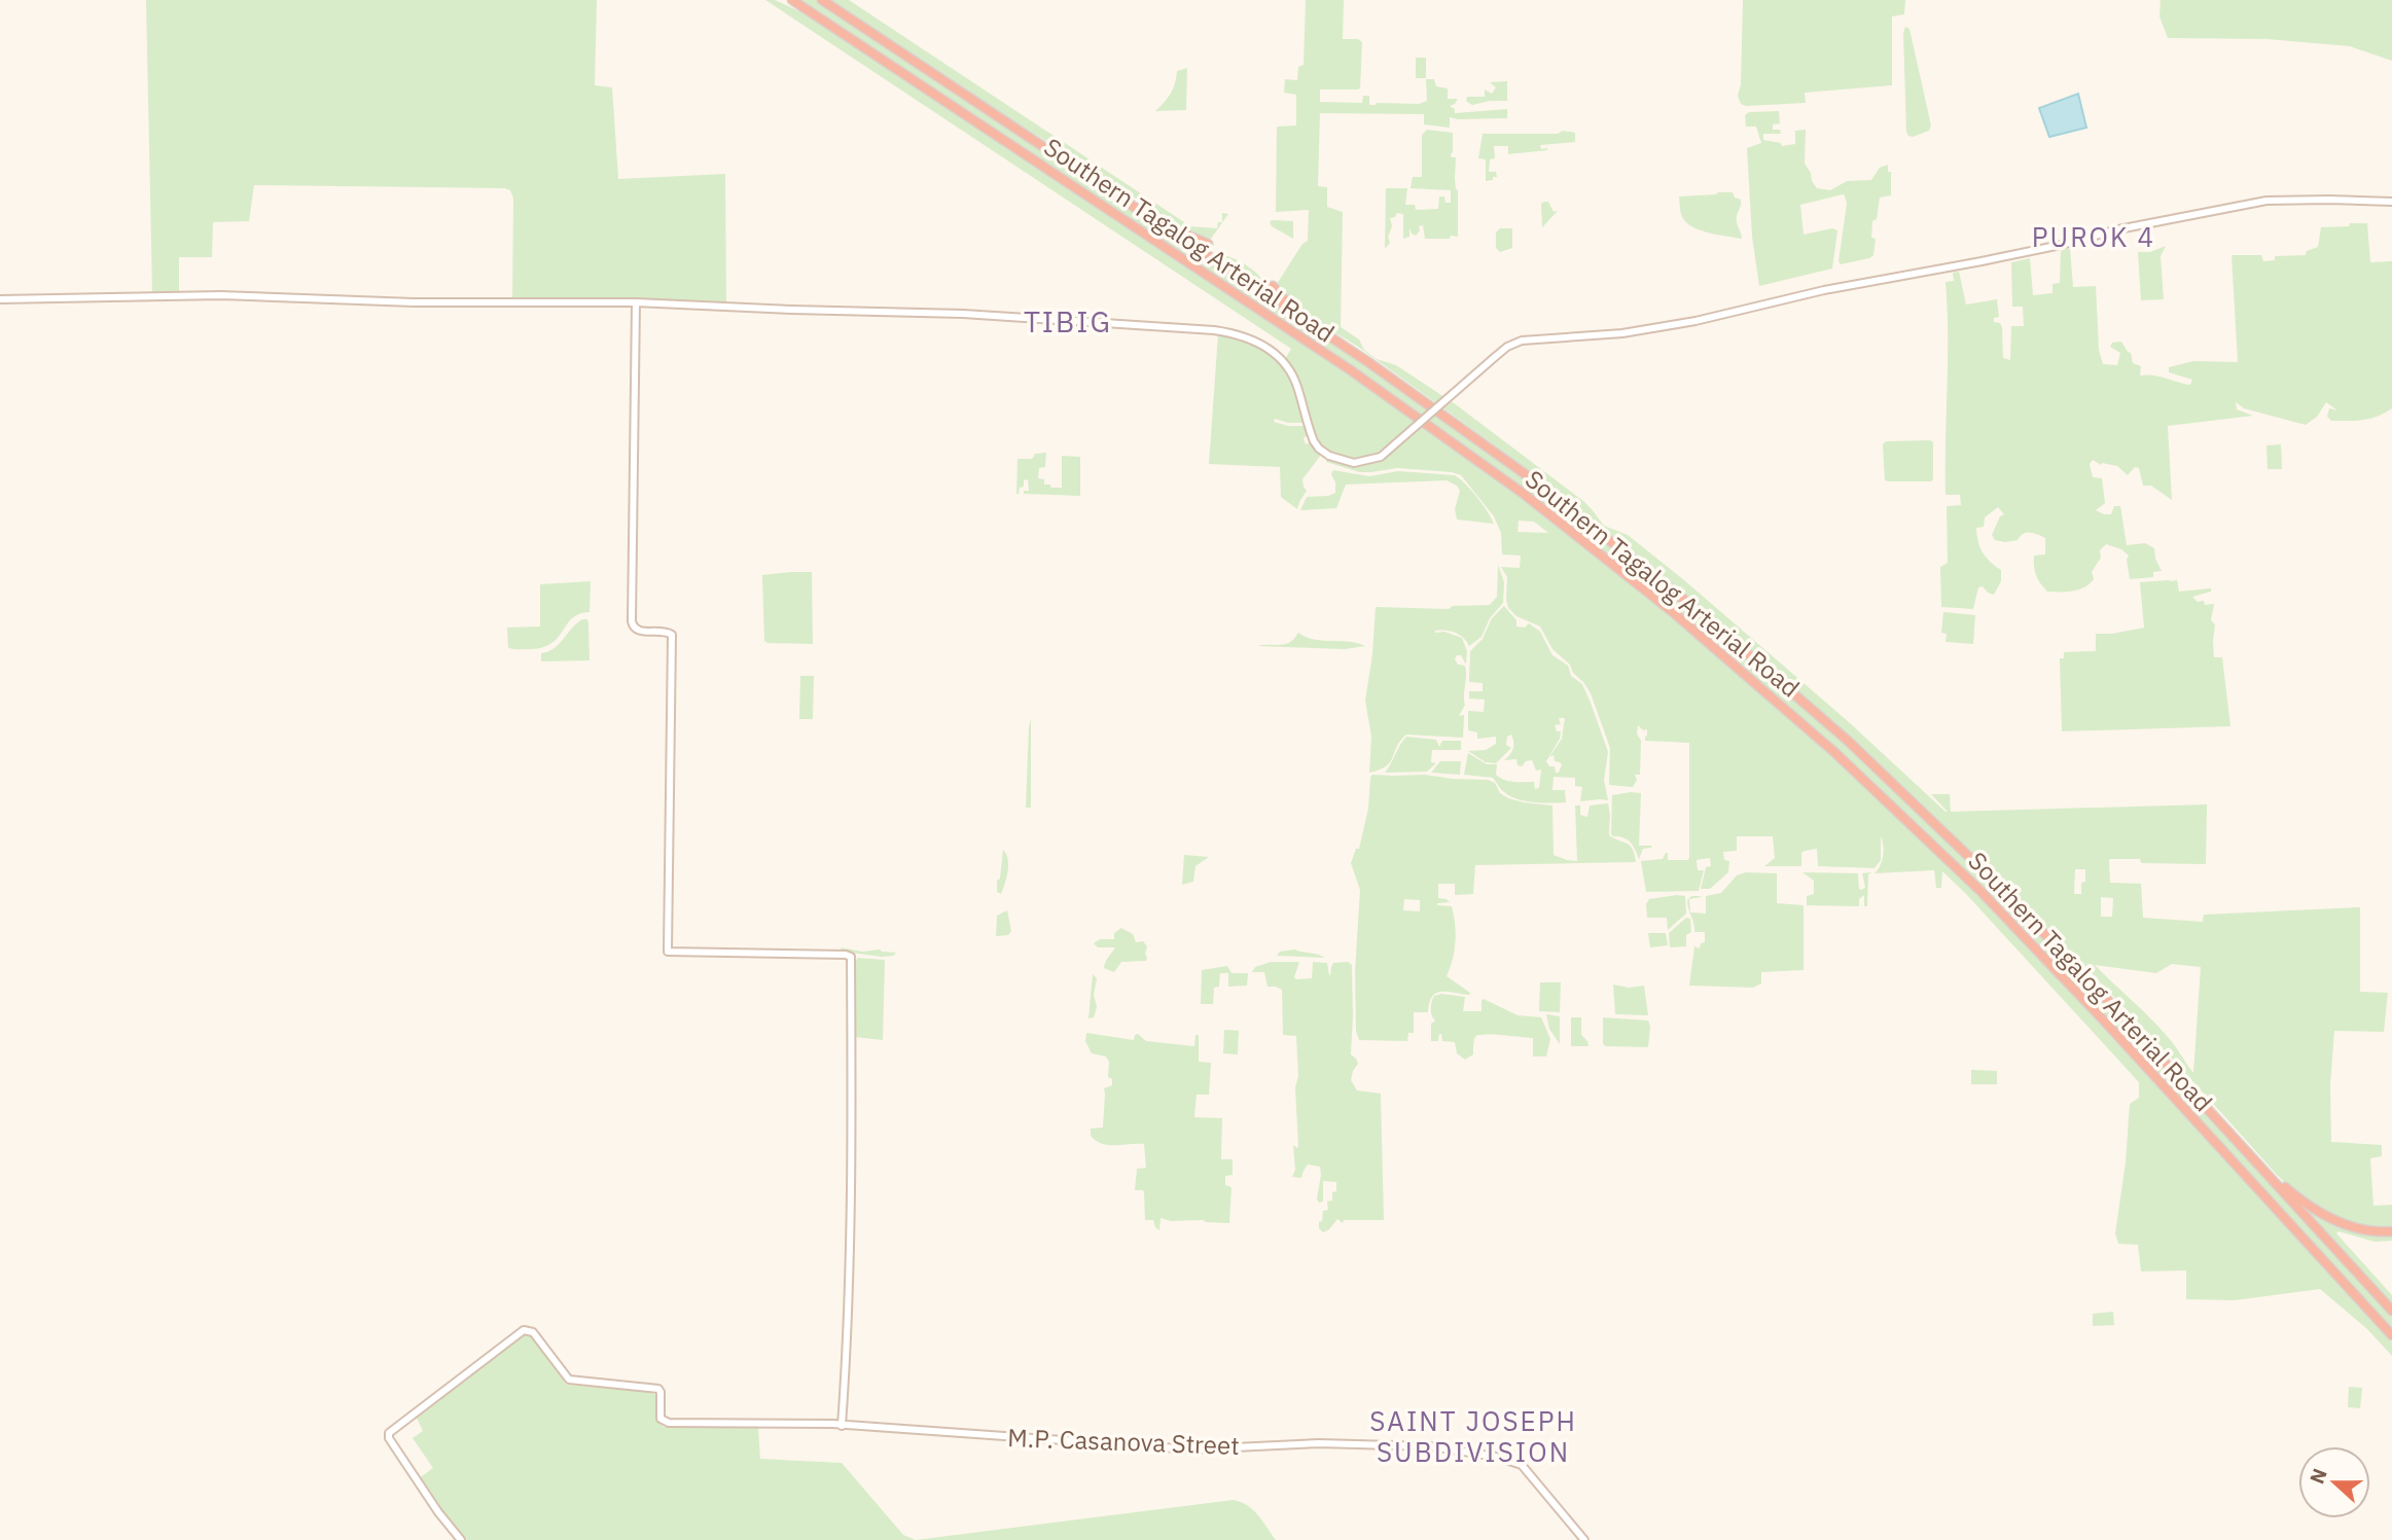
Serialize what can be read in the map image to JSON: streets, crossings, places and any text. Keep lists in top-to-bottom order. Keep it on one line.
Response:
{"streets":{"highway":["Southern Tagalog Arterial Road"],"street":["M.P. Casanova Street"]},"districts":["PUROK 4","TIBIG","SAINT JOSEPH SUBDIVISION"],"north":"left"}
